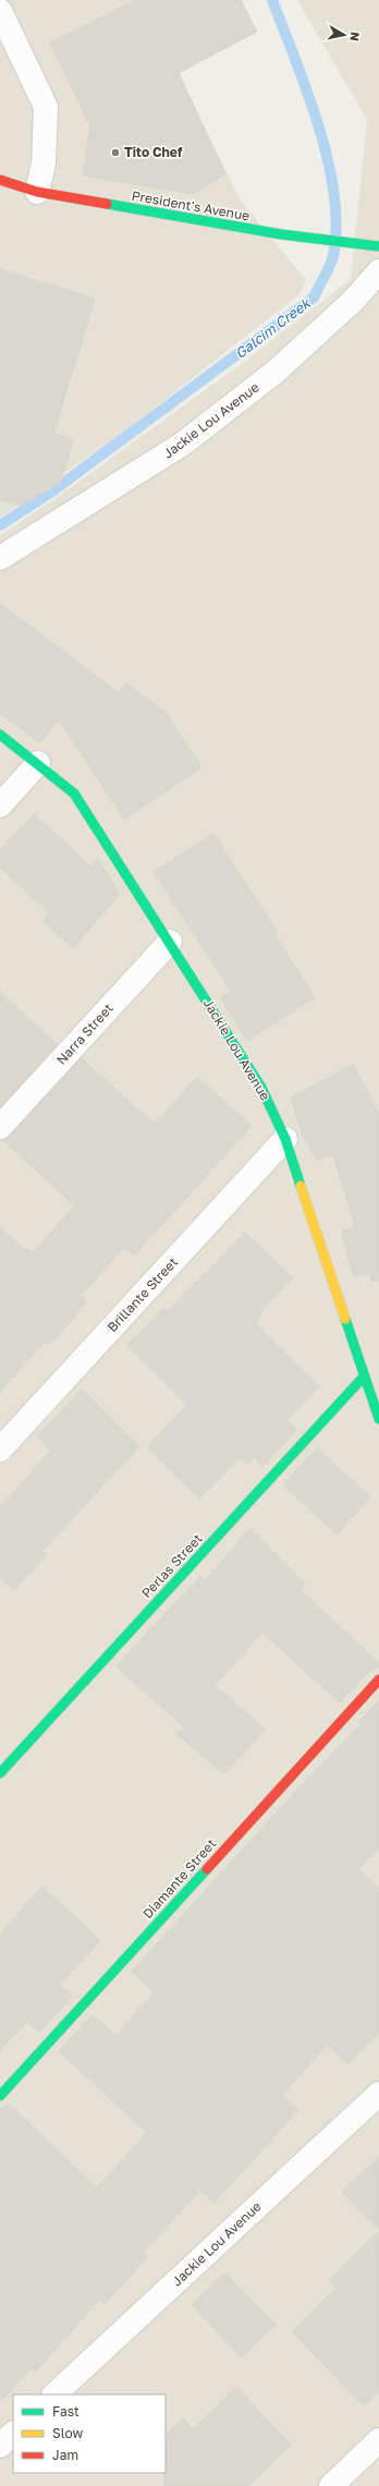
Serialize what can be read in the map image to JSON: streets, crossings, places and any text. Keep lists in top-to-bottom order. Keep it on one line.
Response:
{"streets":{"street":["President's Avenue","Jackie Lou Avenue","Narra Street","Brillante Street","Perlas Street","Diamante Street"]},"crossings":[["Jackie Lou Avenue","Narra Street"],["Jackie Lou Avenue","Brillante Street"],["Jackie Lou Avenue","Perlas Street"]],"water":["Galcim Creek"],"places":["Tito Chef"],"legend":["Fast","Slow","Jam"],"north":"right"}
